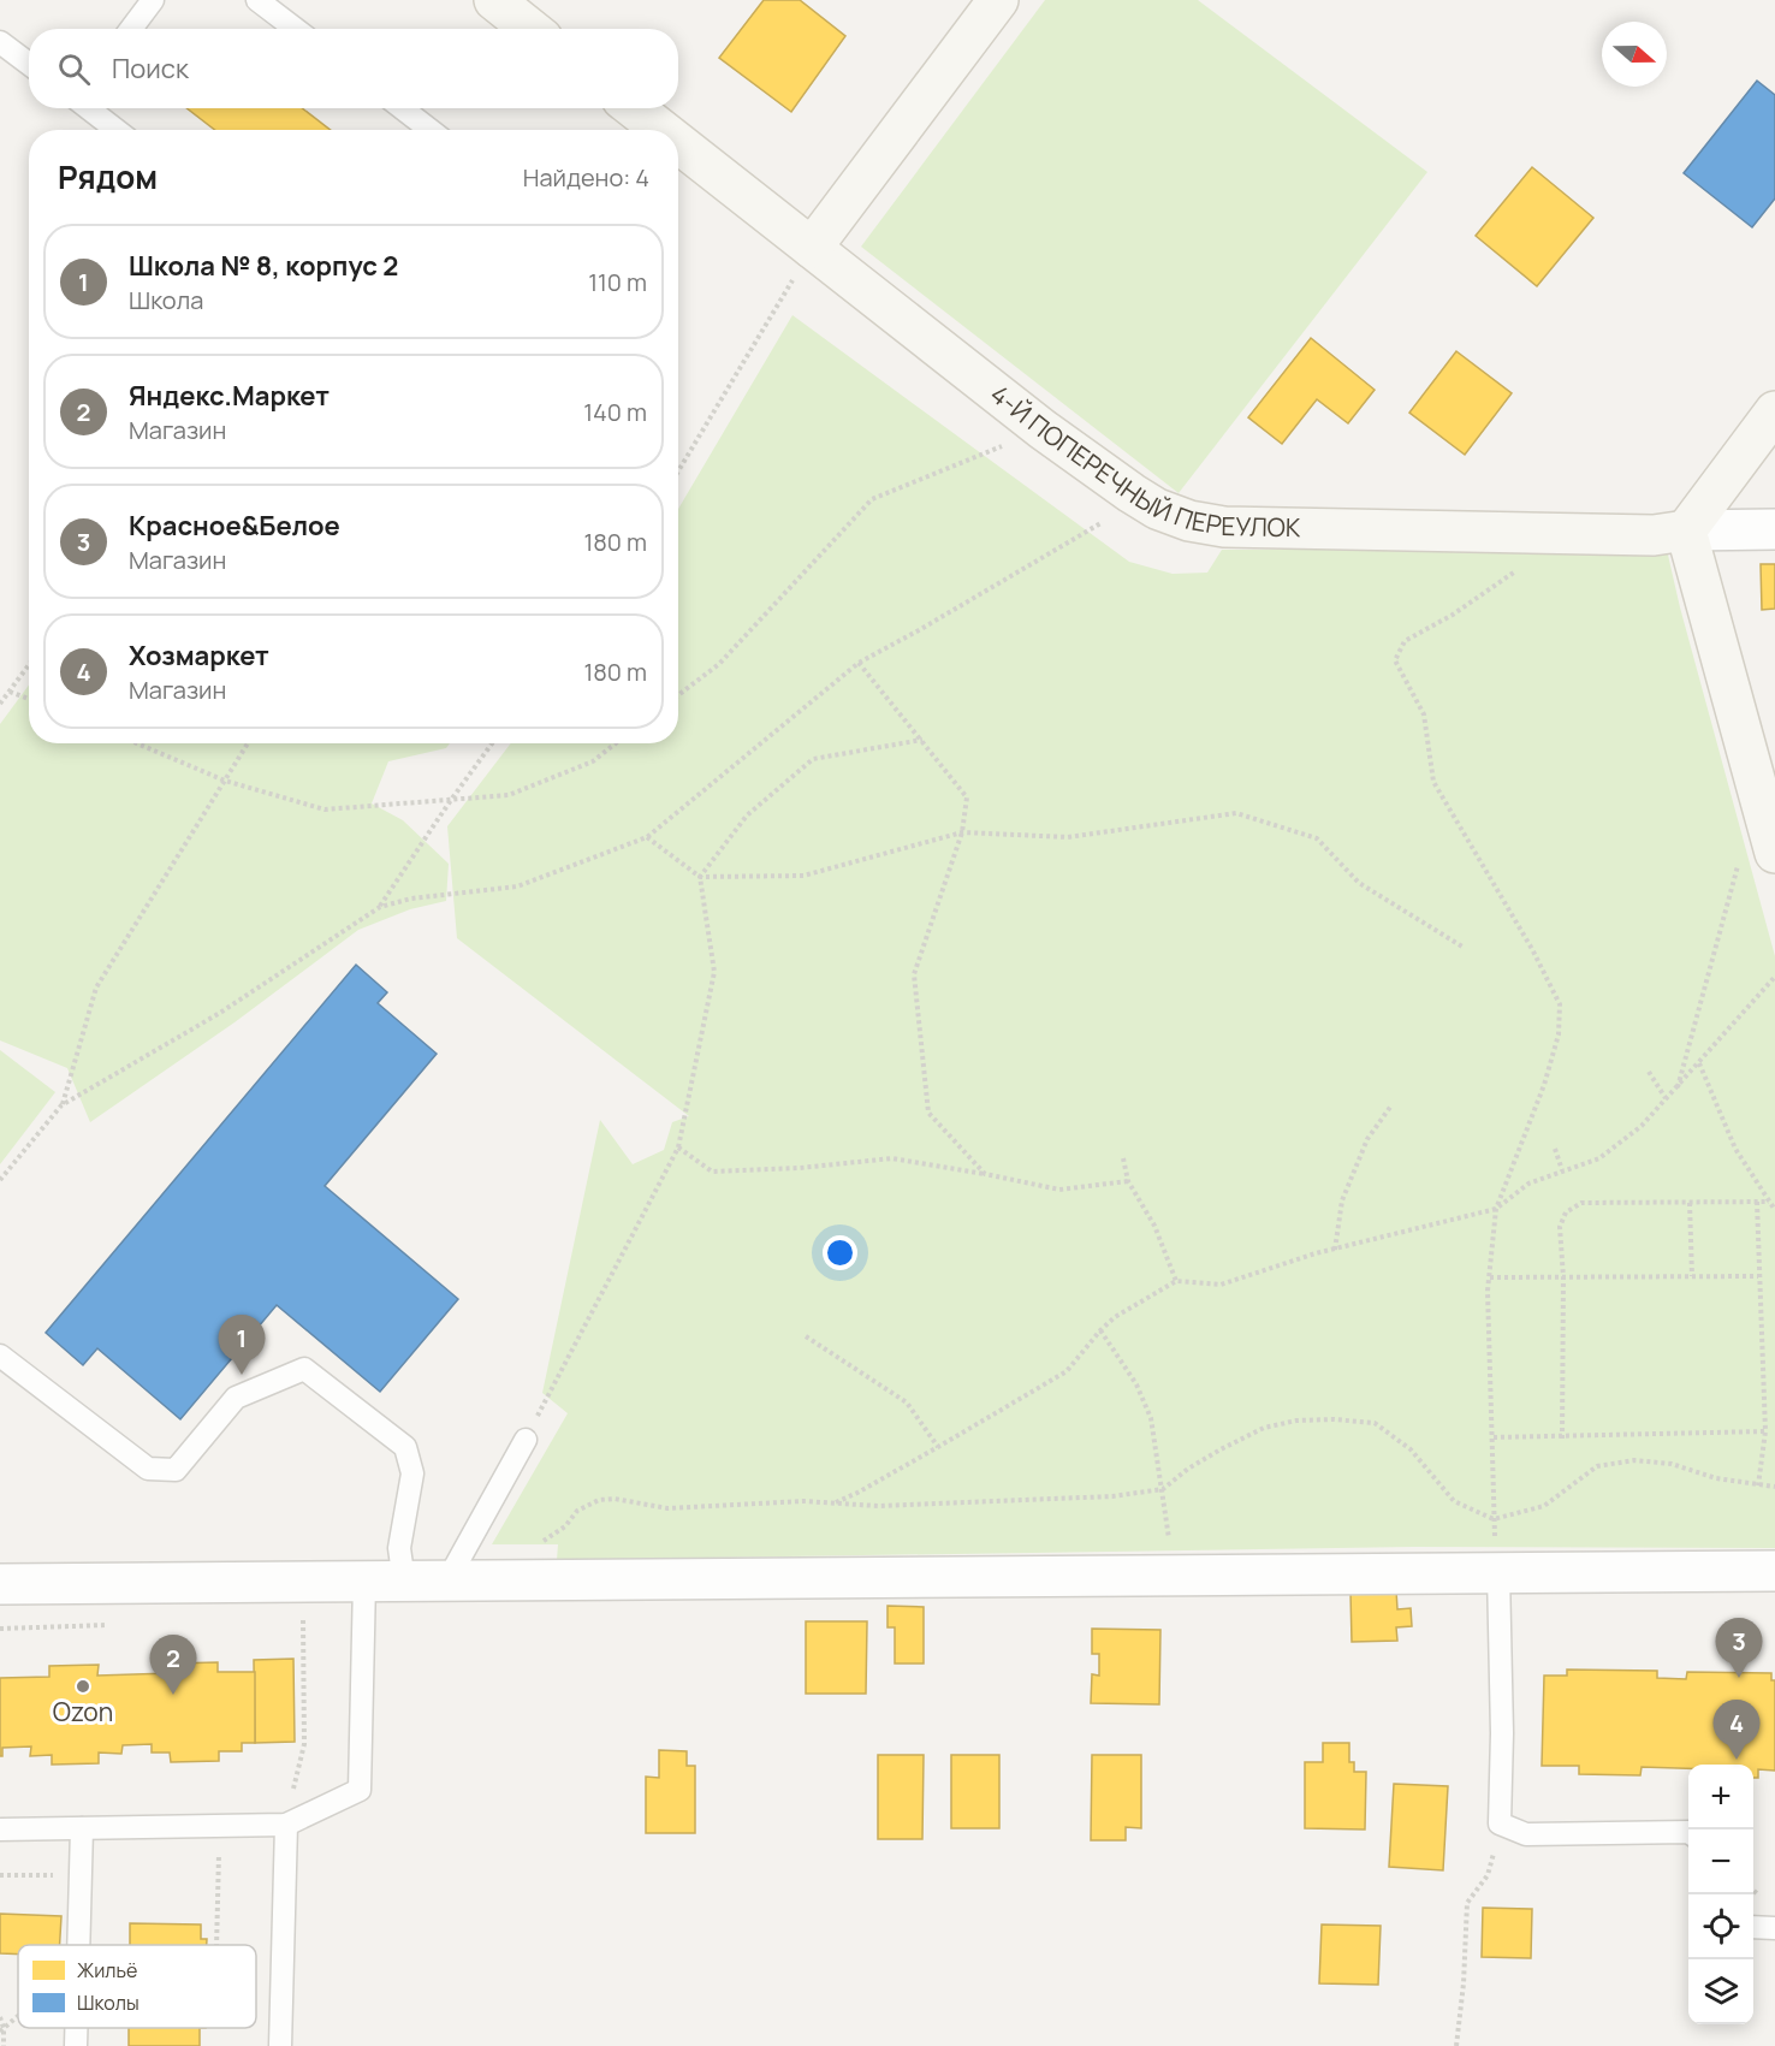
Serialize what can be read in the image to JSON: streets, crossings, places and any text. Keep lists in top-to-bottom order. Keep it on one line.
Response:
{"streets":{"street":["4-Й ПОПЕРЕЧНЫЙ ПЕРЕУЛОК"]},"places":["Ozon"],"legend":["Жильё","Школы"],"north":"right","page":{"search":"Поиск","heading":["Рядом","Найдено: 4"],"list":[{"mark":"1","name":"Школа № 8, корпус 2","note":"Школа","value":"110 m"},{"mark":"2","name":"Яндекс.Маркет","note":"Магазин","value":"140 m"},{"mark":"3","name":"Красное&Белое","note":"Магазин","value":"180 m"},{"mark":"4","name":"Хозмаркет","note":"Магазин","value":"180 m"}],"pins":["1","3","2","4"],"map_buttons":["+","−"]}}
